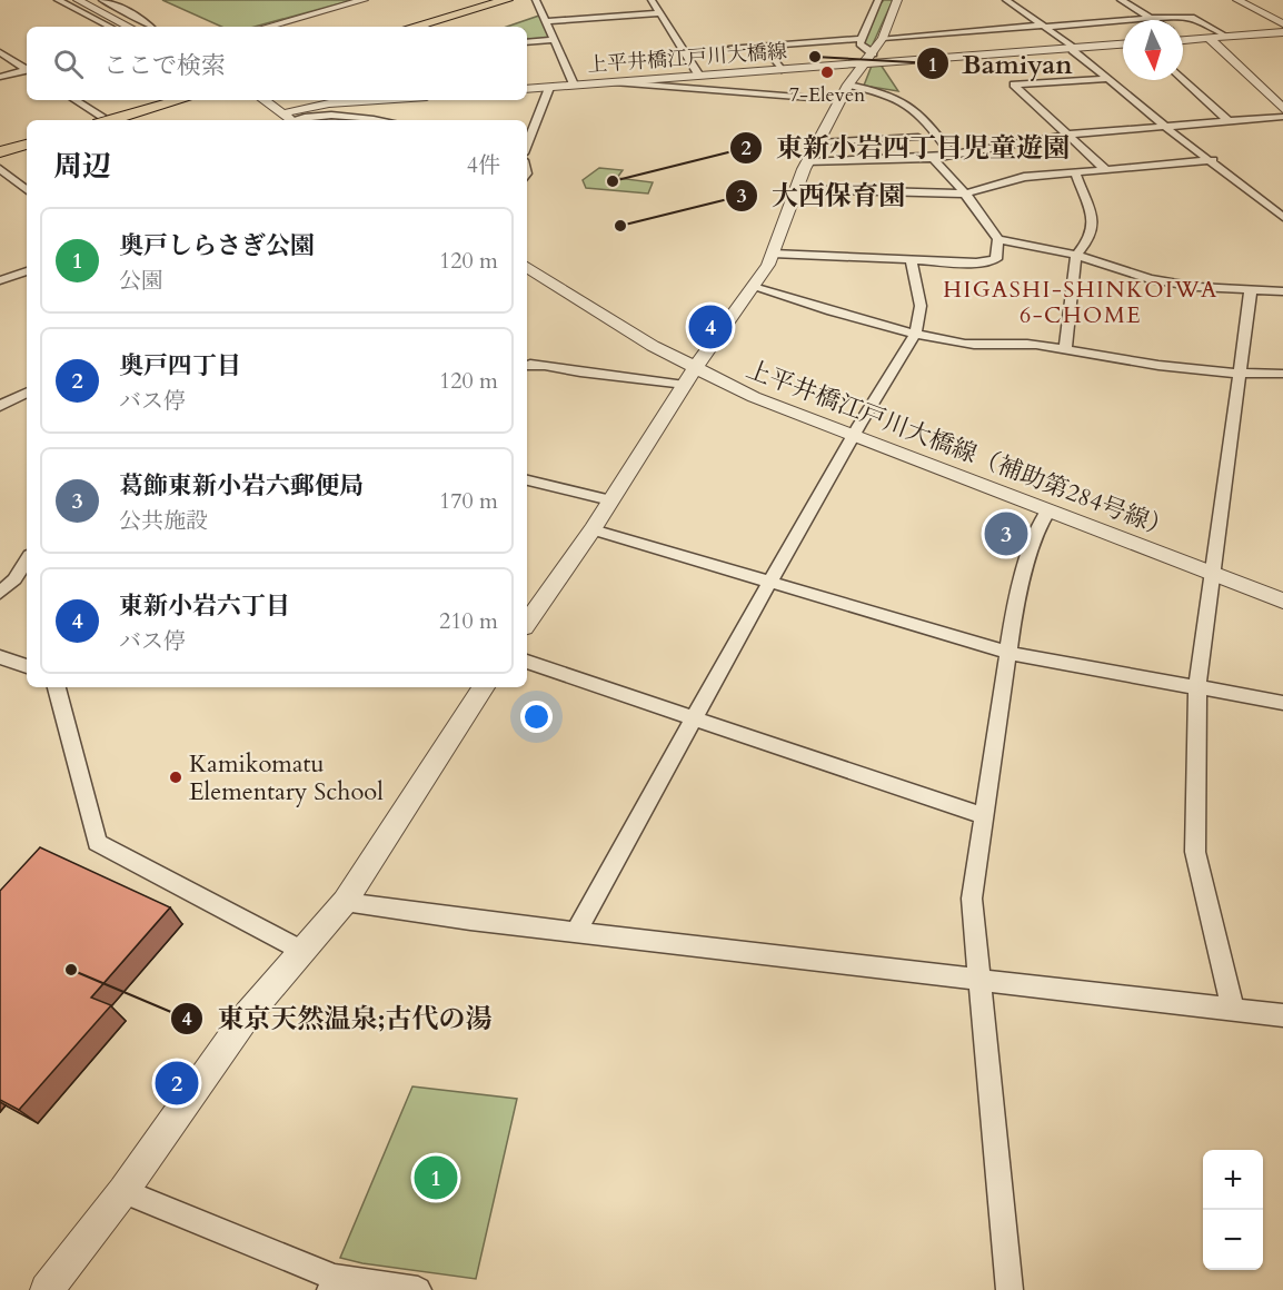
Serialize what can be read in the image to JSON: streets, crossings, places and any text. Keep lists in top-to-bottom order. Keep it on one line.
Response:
{"streets":{"street":["上平井橋江戸川大橋線","上平井橋江戸川大橋線（補助第284号線）"]},"districts":["HIGASHI-SHINKOIWA 6-CHOME"],"places":["Bamiyan","7-Eleven","東新小岩四丁目児童遊園","大西保育園","Kamikomatu Elementary School","東京天然温泉;古代の湯"],"north":"bottom","page":{"search":"ここで検索","heading":["周辺","4件"],"list":[{"mark":"1","name":"奥戸しらさぎ公園","note":"公園","value":"120 m"},{"mark":"2","name":"奥戸四丁目","note":"バス停","value":"120 m"},{"mark":"3","name":"葛飾東新小岩六郵便局","note":"公共施設","value":"170 m"},{"mark":"4","name":"東新小岩六丁目","note":"バス停","value":"210 m"}],"pins":["4","3","2","1"],"map_buttons":["+","−"]}}
